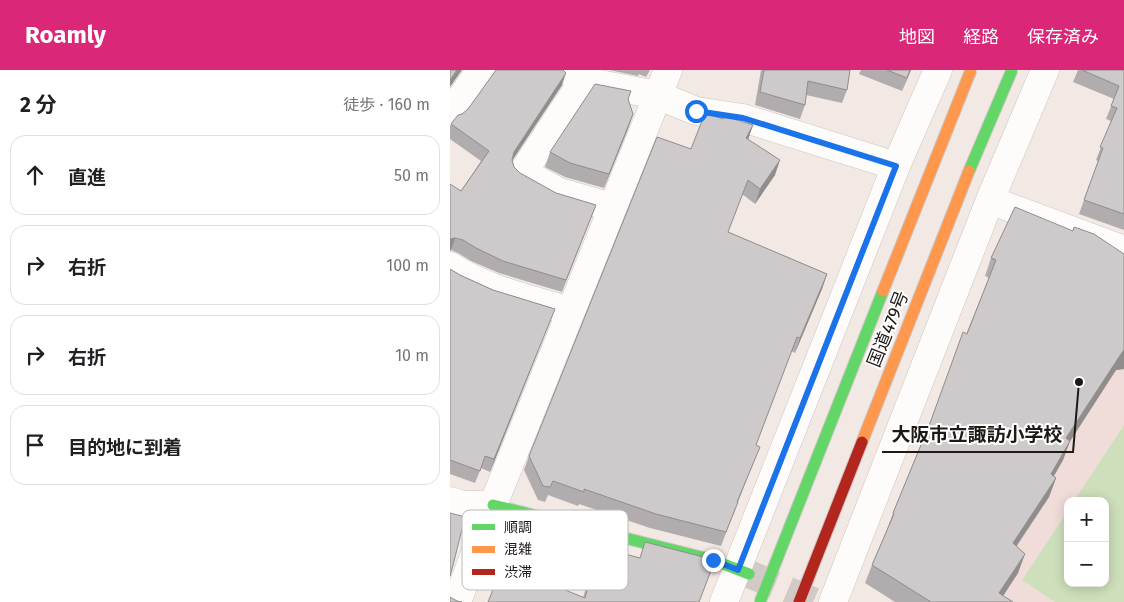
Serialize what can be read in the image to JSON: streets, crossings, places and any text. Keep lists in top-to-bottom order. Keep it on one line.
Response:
{"streets":{"main road":["国道479号"]},"places":["大阪市立諏訪小学校"],"legend":["順調","混雑","渋滞"],"page":{"header":"Roamly","nav":["地図","経路","保存済み"],"heading":["2 分","徒歩 · 160 m"],"list":[["直進","50 m"],["右折","100 m"],["右折","10 m"],"目的地に到着"],"map_buttons":["+","−"]}}
